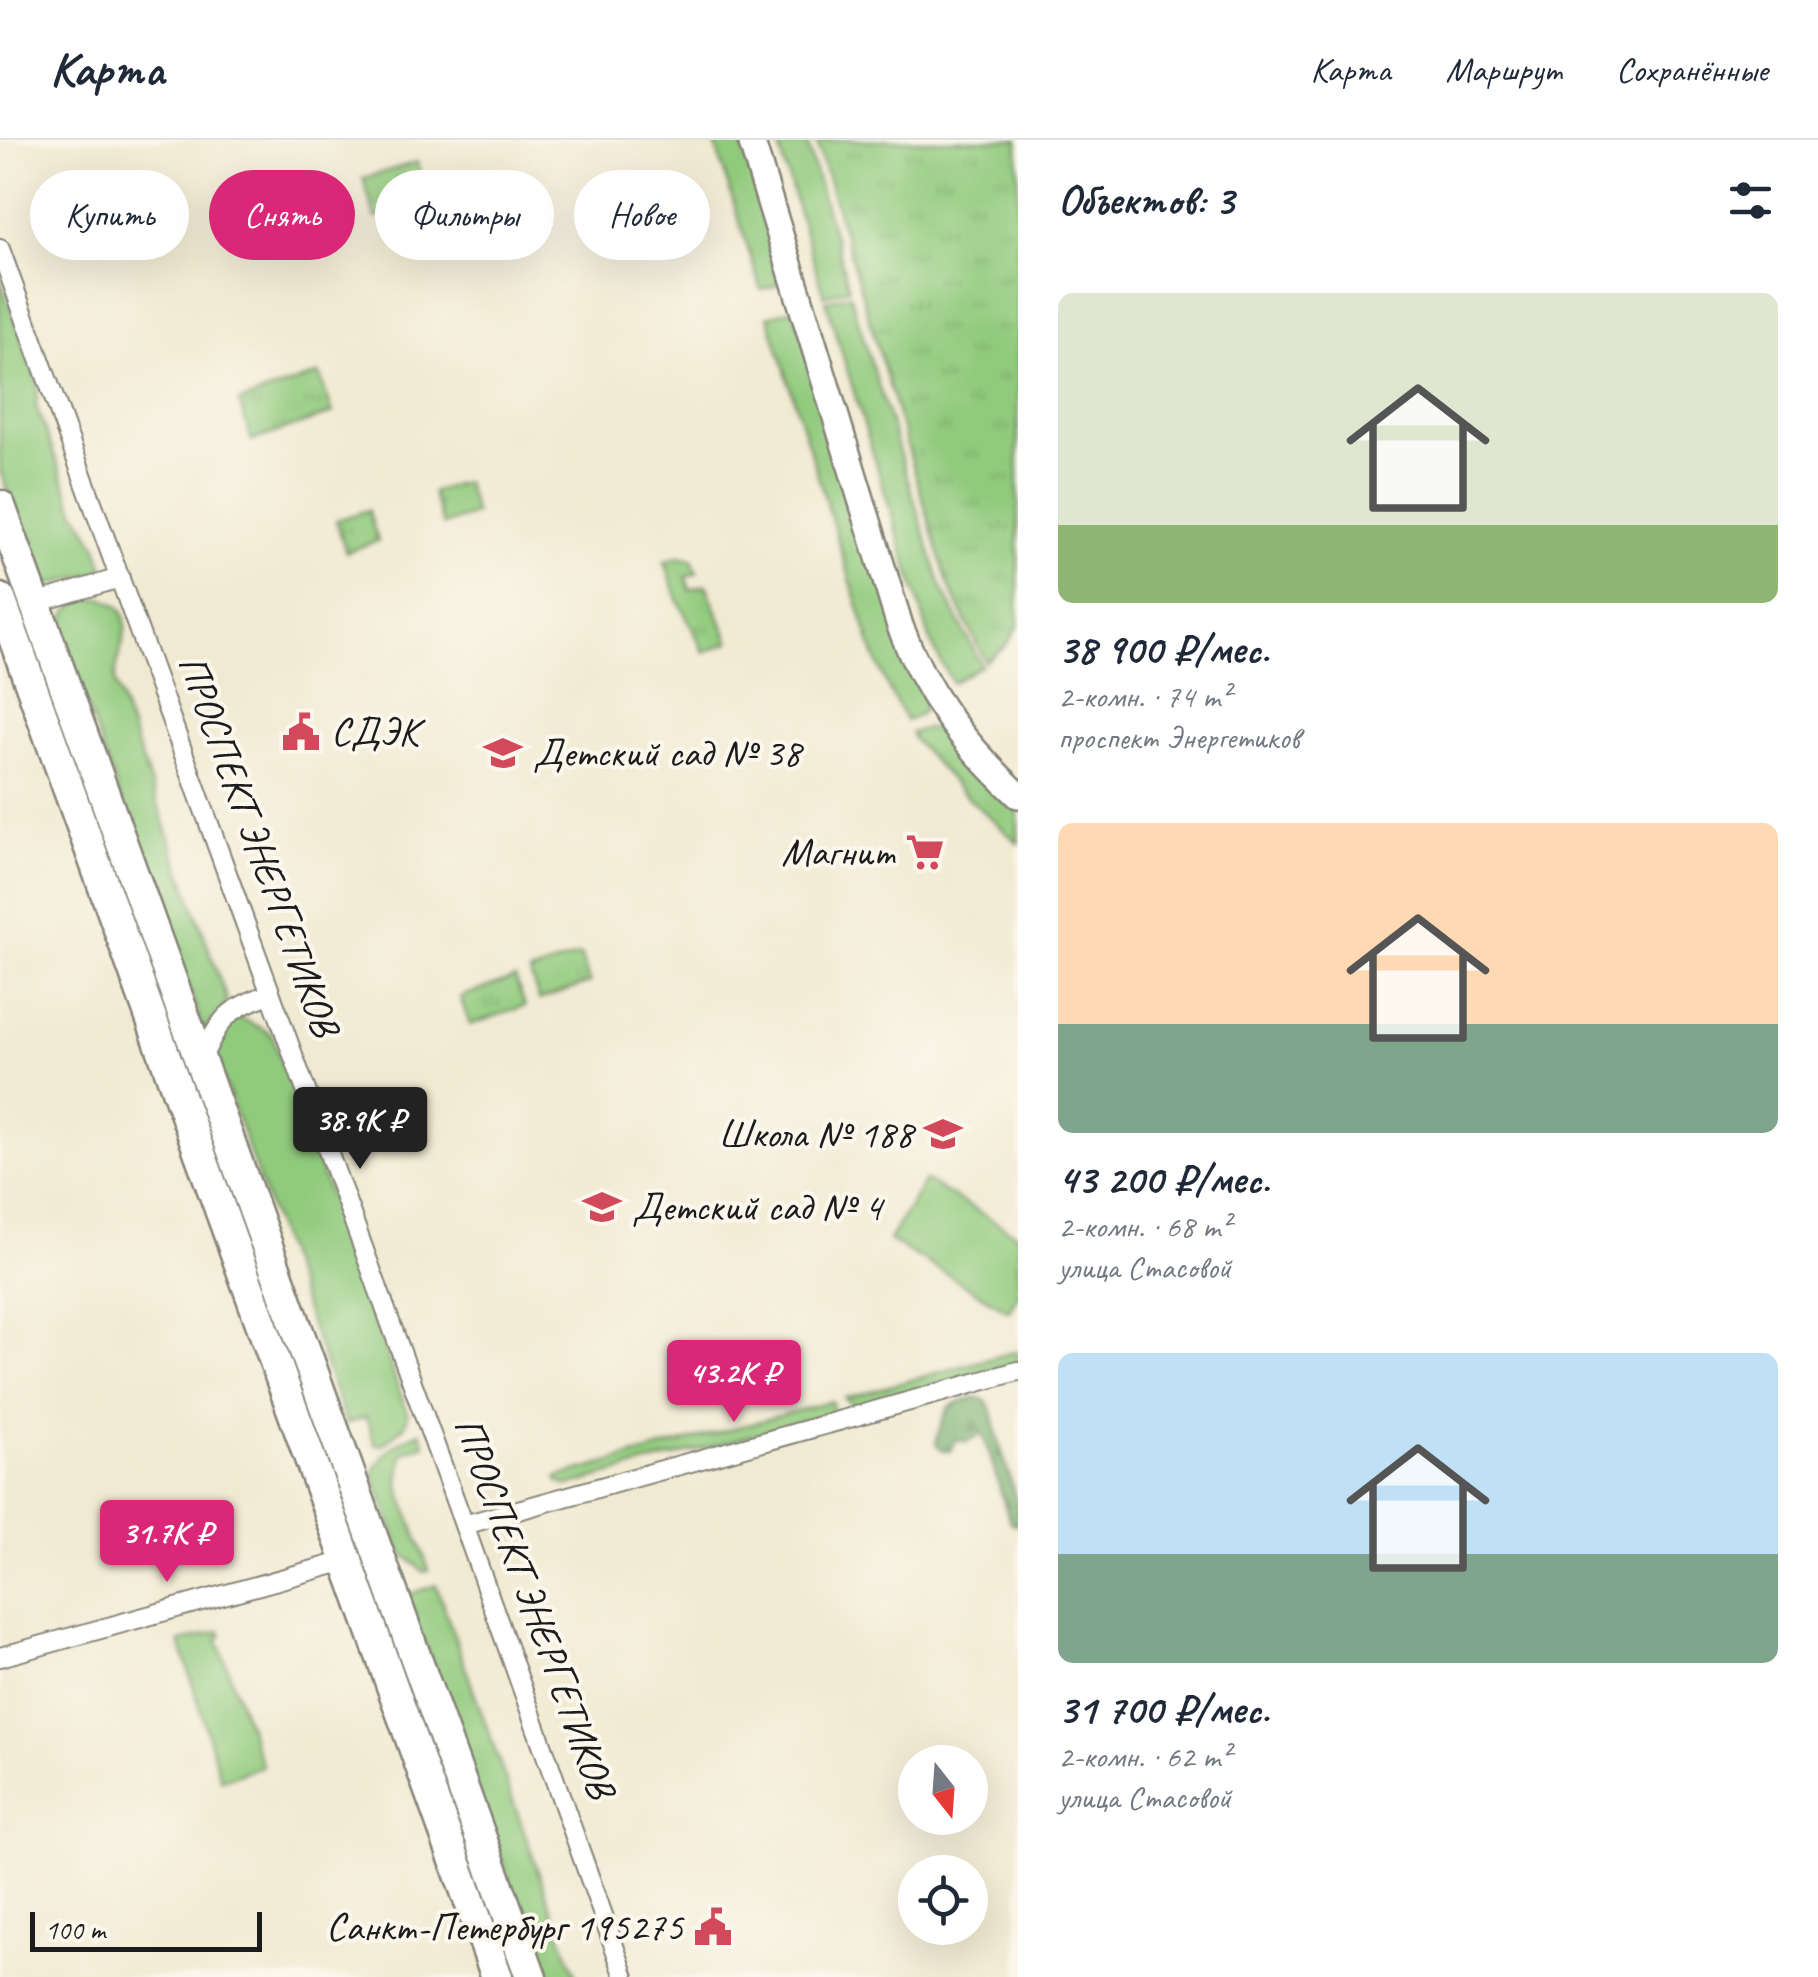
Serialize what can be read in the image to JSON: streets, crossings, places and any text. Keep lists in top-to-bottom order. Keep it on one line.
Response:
{"streets":{"street":["ПРОСПЕКТ ЭНЕРГЕТИКОВ"]},"places":{"public building":["СДЭК","Санкт-Петербург 195275"],"school or university":["Детский сад № 38","Школа № 188","Детский сад № 4"],"supermarket":["Магнит"]},"scale_bar":"100 m","north":"bottom","page":{"header":"Карта","nav":["Карта","Маршрут","Сохранённые"],"heading":"Объектов: 3","chip":["Купить","Снять","Фильтры","Новое"],"list":[{"name":"38 900 ₽/мес.","note":"2-комн. · 74 m² · проспект Энергетиков"},{"name":"43 200 ₽/мес.","note":"2-комн. · 68 m² · улица Стасовой"},{"name":"31 700 ₽/мес.","note":"2-комн. · 62 m² · улица Стасовой"}],"price":["38.9K ₽","43.2K ₽","31.7K ₽"],"scale":"100 m"}}
